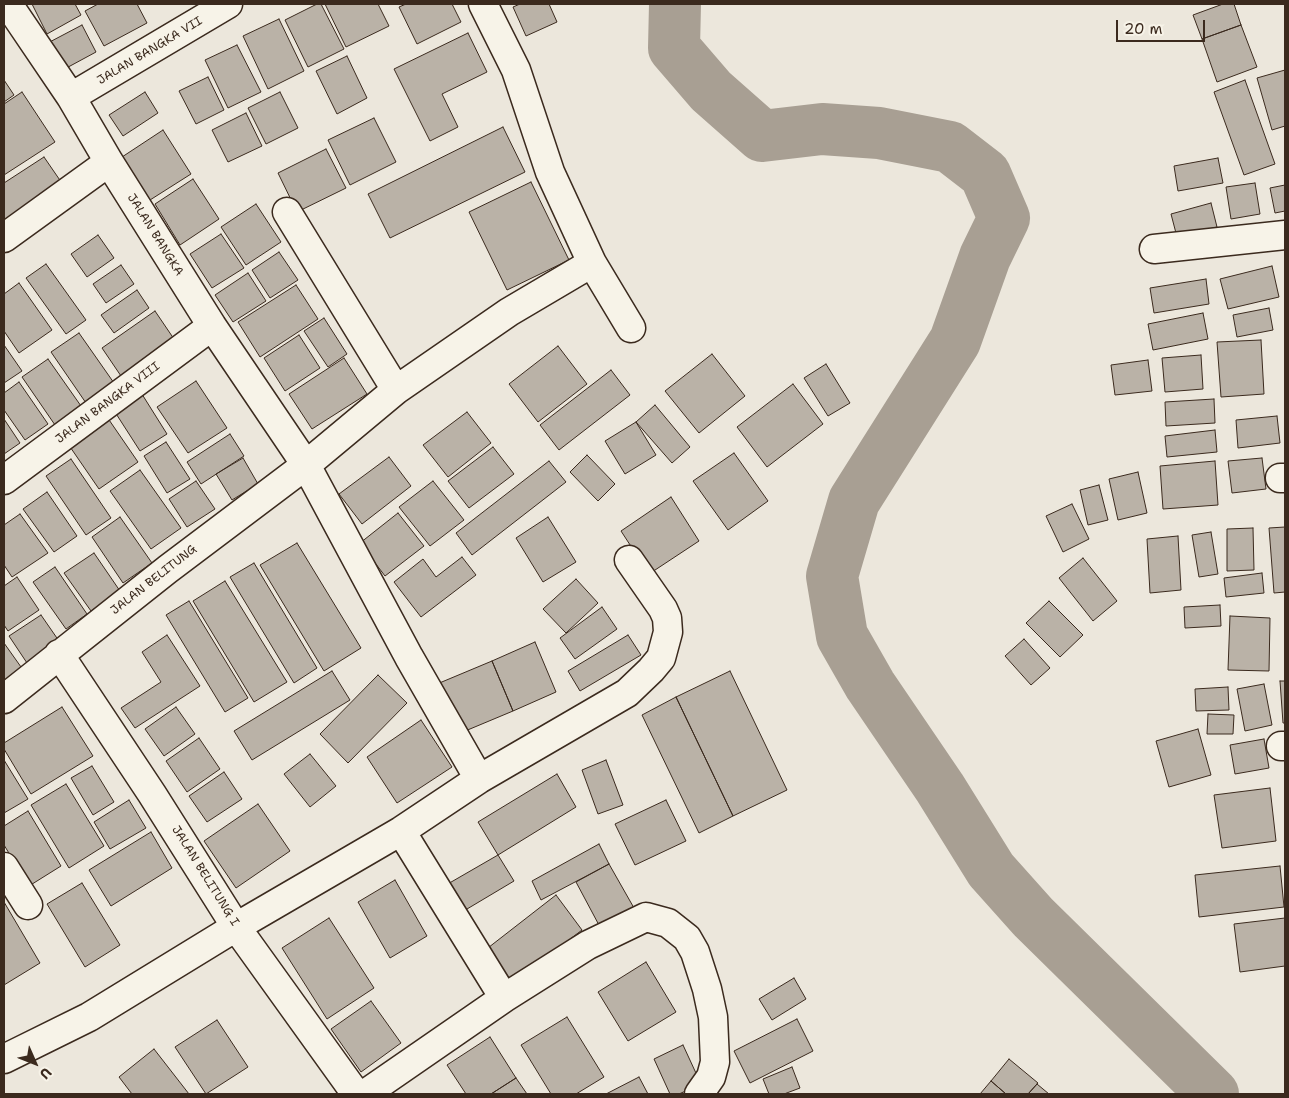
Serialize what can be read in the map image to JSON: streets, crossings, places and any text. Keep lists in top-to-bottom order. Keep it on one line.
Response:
{"streets":{"street":["JALAN BANGKA VII","JALAN BANGKA","JALAN BANGKA VIII","JALAN BELITUNG","JALAN BELITUNG I"]},"crossings":[["JALAN BANGKA VII","JALAN BANGKA"],["JALAN BANGKA","JALAN BANGKA VIII"],["JALAN BANGKA","JALAN BELITUNG"],["JALAN BELITUNG","JALAN BELITUNG I"]],"scale_bar":"20 m","north":"bottom right"}
